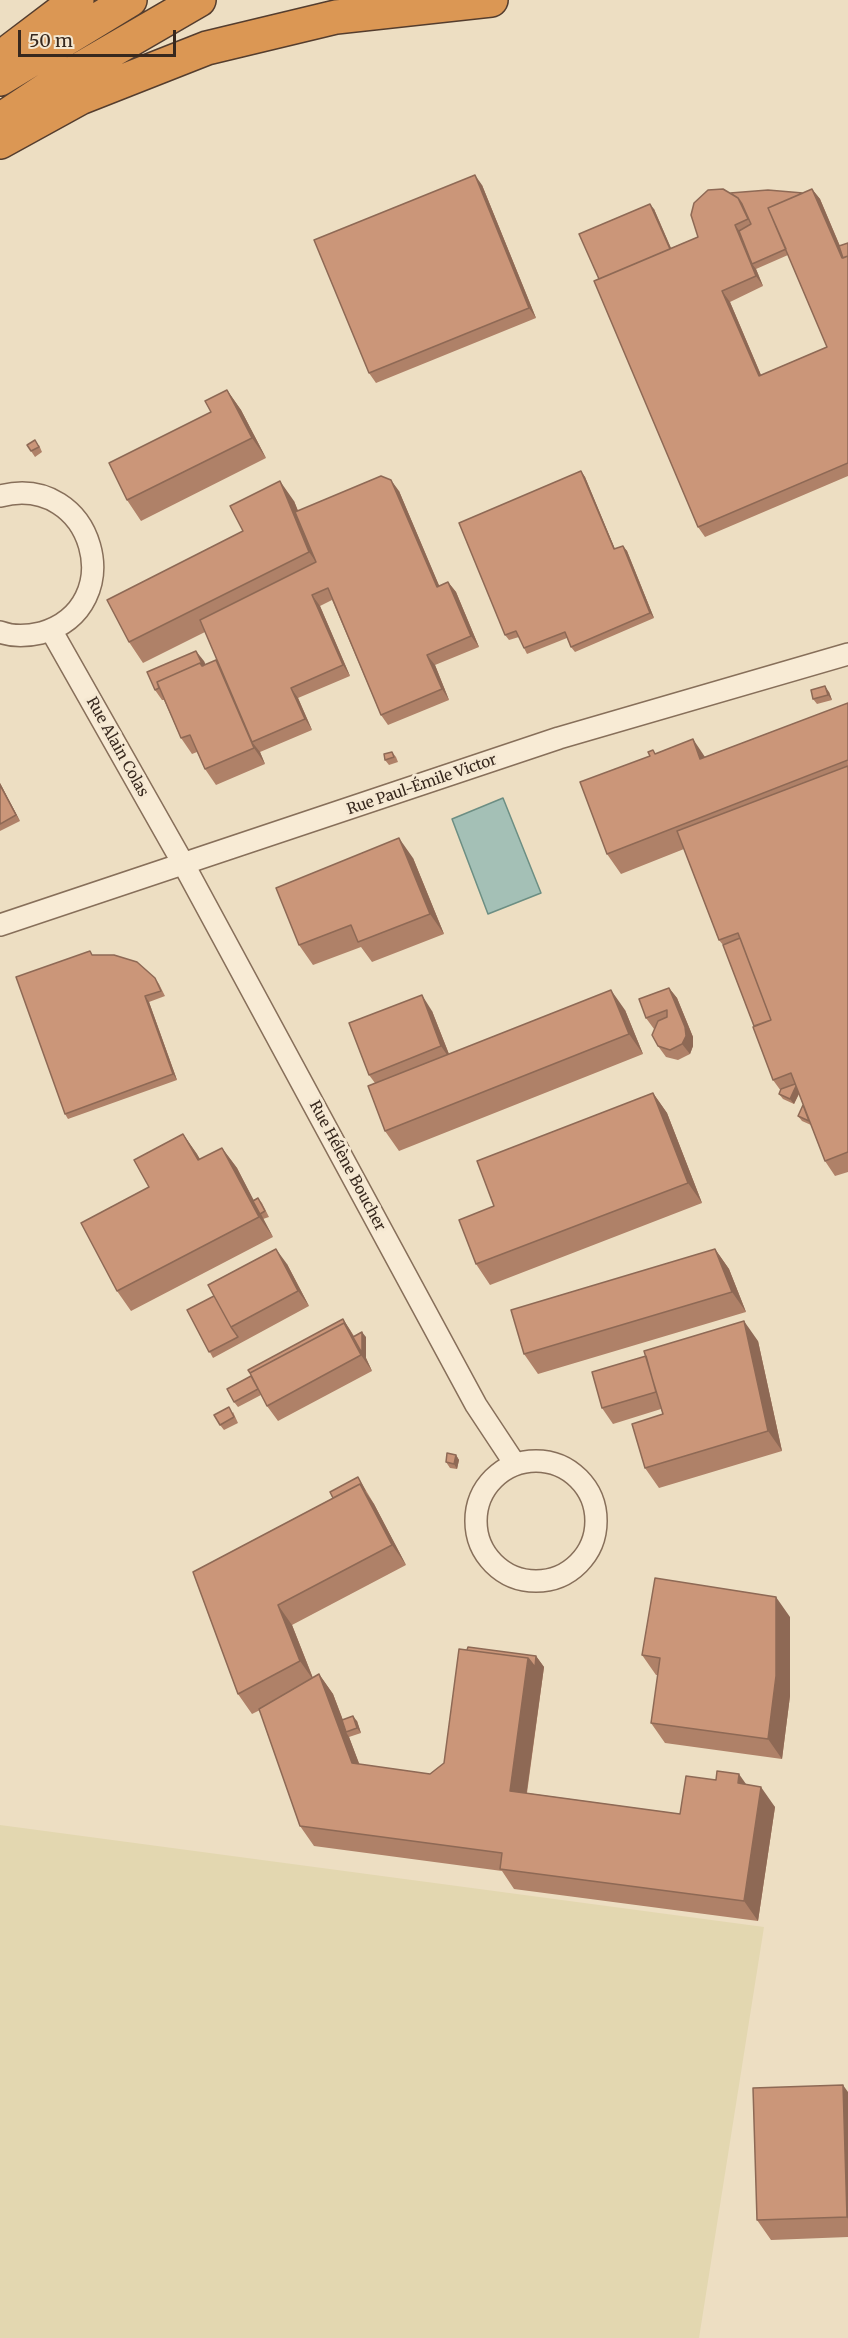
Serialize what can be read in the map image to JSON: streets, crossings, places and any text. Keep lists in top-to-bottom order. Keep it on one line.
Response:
{"streets":{"street":["Rue Alain Colas","Rue Paul-Émile Victor","Rue Hélène Boucher"]},"crossings":[["Rue Alain Colas","Rue Paul-Émile Victor"],["Rue Alain Colas","Rue Hélène Boucher"],["Rue Paul-Émile Victor","Rue Hélène Boucher"]],"scale_bar":"50 m"}
